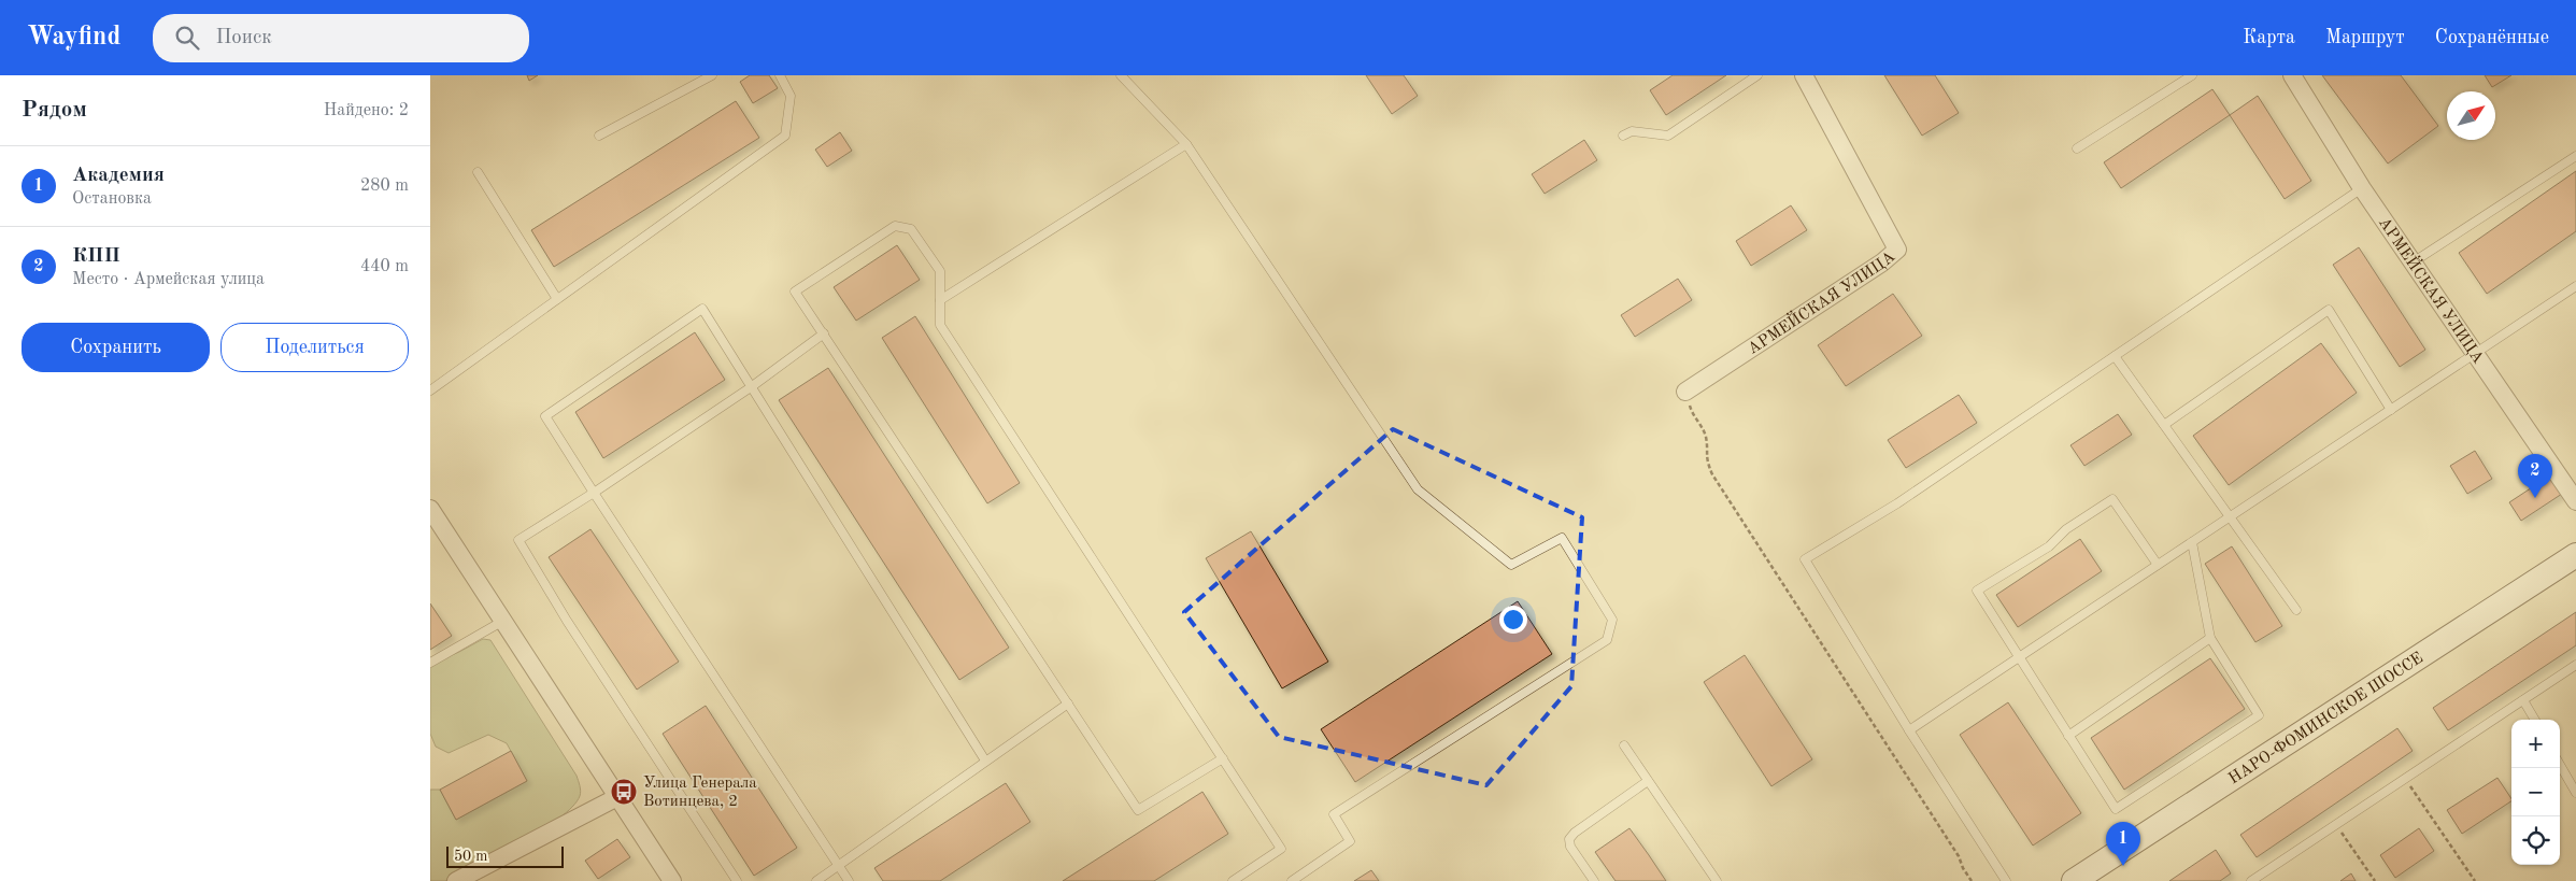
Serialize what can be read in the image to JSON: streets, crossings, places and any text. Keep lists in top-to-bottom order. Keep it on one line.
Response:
{"streets":{"main road":["НАРО-ФОМИНСКОЕ ШОССЕ"],"street":["АРМЕЙСКАЯ УЛИЦА"]},"places":{"bus stop":["Улица Генерала Вотинцева, 2"]},"scale_bar":"50 m","north":"top right","page":{"header":"Wayfind","search":"Поиск","nav":["Карта","Маршрут","Сохранённые"],"heading":["Рядом","Найдено: 2"],"list":[{"mark":"1","name":"Академия","note":"Остановка","value":"280 m"},{"mark":"2","name":"КПП","note":"Место · Армейская улица","value":"440 m"}],"buttons":["Сохранить","Поделиться"],"pins":["2","1"],"map_buttons":["+","−"],"scale":"50 m"}}
